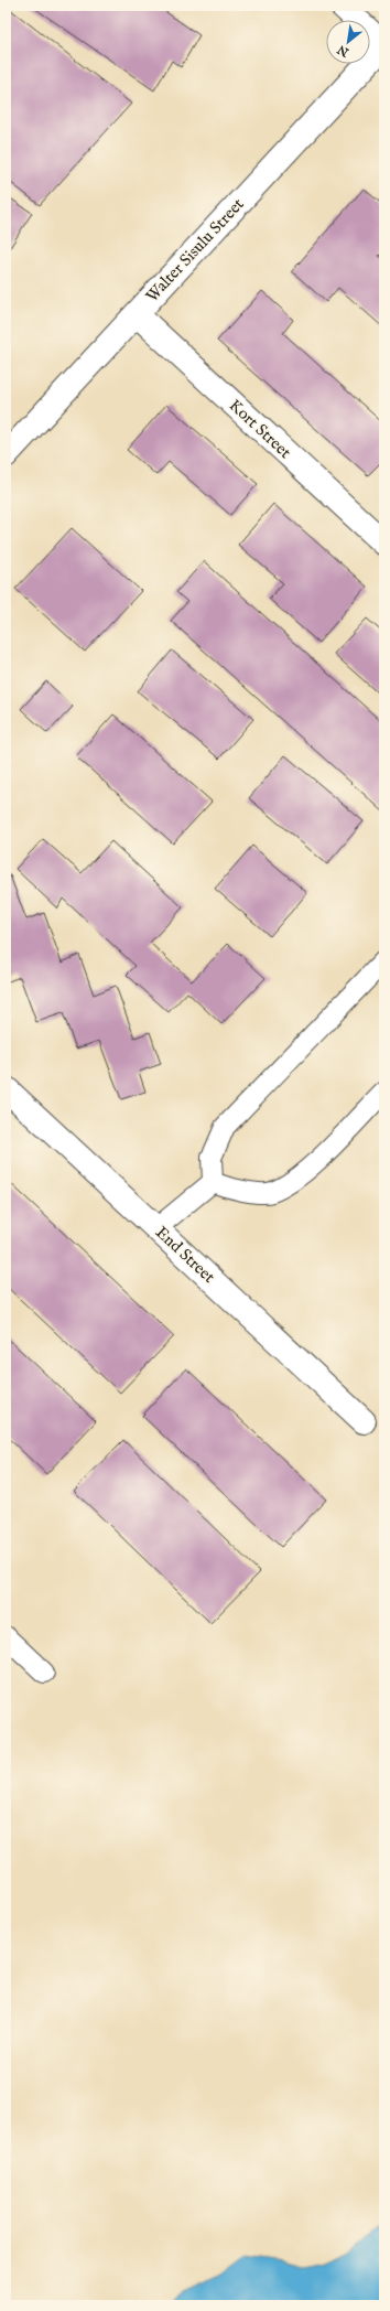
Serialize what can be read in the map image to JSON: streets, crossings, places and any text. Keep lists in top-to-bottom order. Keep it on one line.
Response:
{"streets":{"main road":["Walter Sisulu Street","Kort Street","End Street"]},"crossings":[["Walter Sisulu Street","Kort Street"]],"north":"bottom left"}
